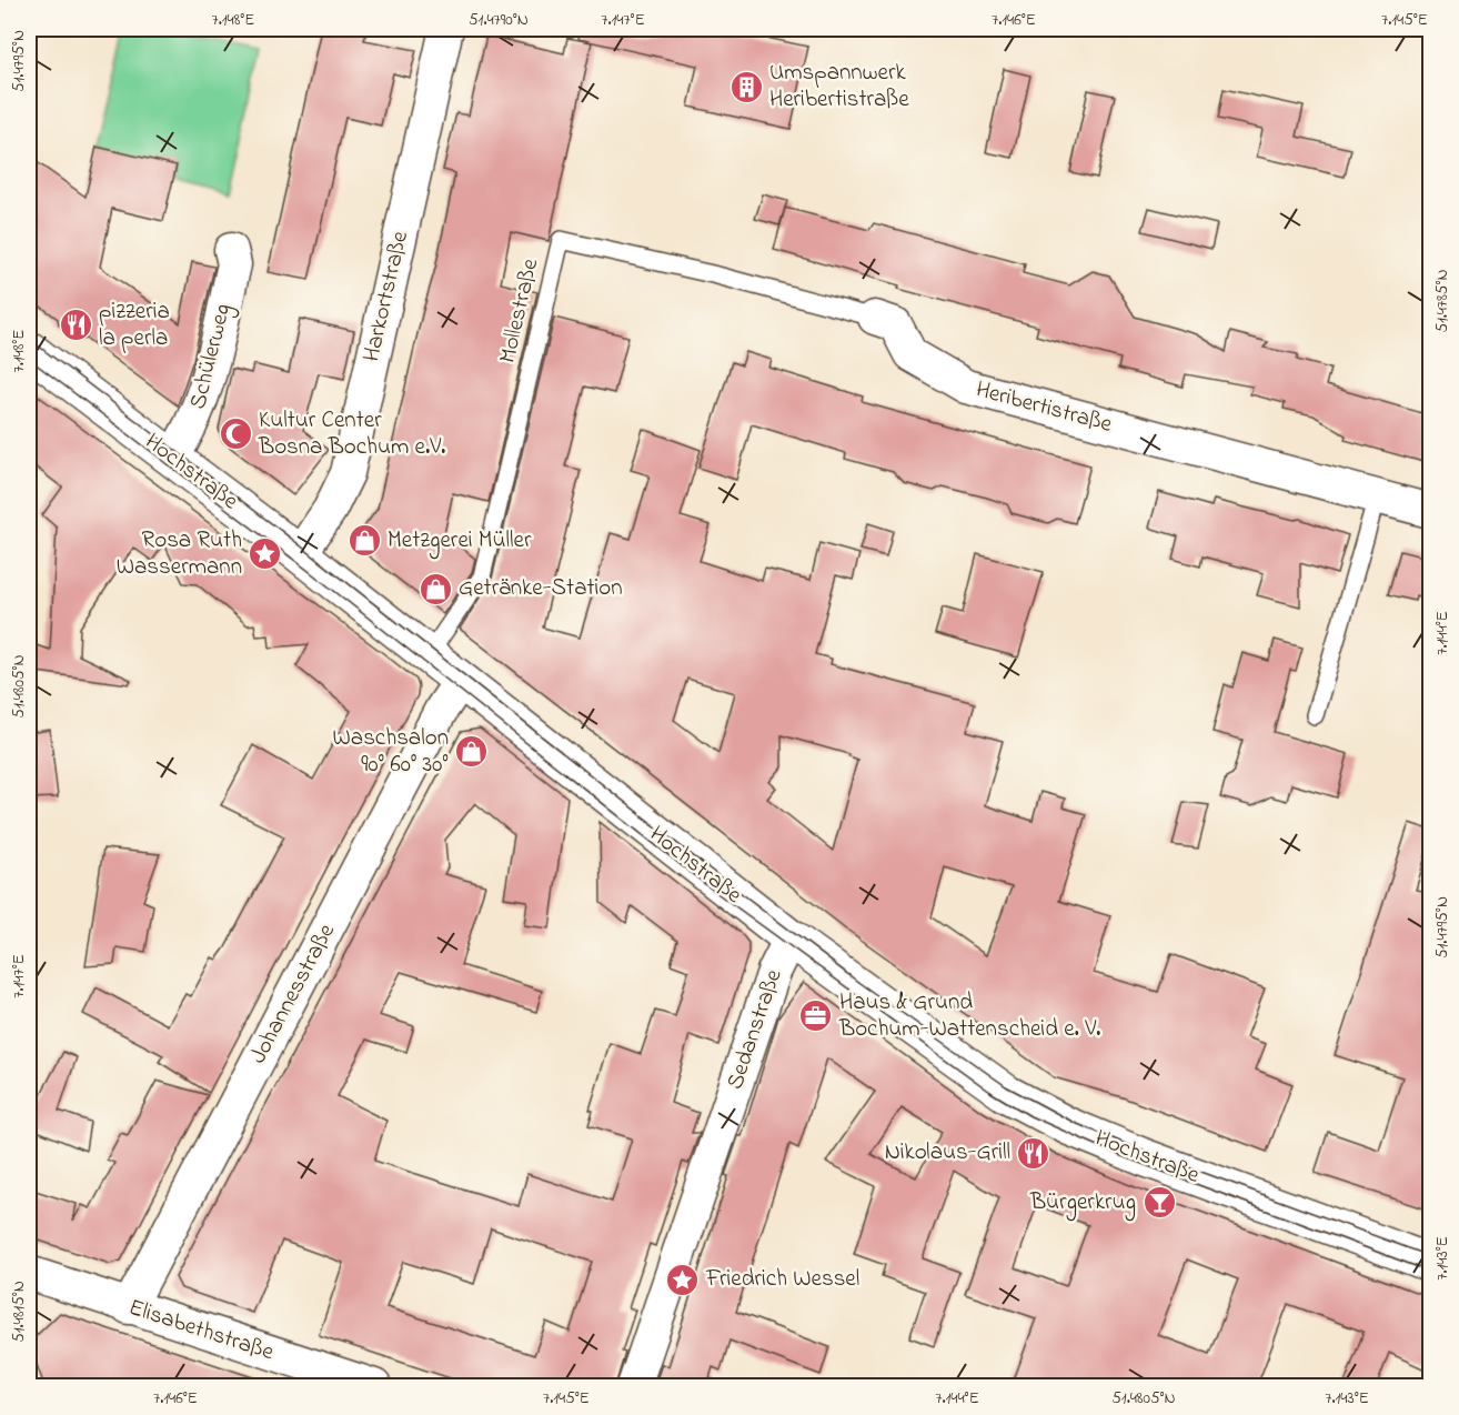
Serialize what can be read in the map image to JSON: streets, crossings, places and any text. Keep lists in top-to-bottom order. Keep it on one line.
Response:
{"streets":{"street":["Harkortstraße","Schülerweg","Heribertistraße","Hochstraße","Johannesstraße","Sedanstraße","Elisabethstraße"],"lane":["Mollestraße"]},"crossings":[["Harkortstraße","Hochstraße"],["Mollestraße","Heribertistraße"],["Mollestraße","Hochstraße"],["Schülerweg","Hochstraße"],["Hochstraße","Johannesstraße"],["Hochstraße","Sedanstraße"],["Johannesstraße","Elisabethstraße"]],"places":{"building":["Umspannwerk Heribertistraße"],"restaurant":["pizzeria la perla","Nikolaus-Grill"],"mosque":["Kultur Center Bosna Bochum e.V."],"shop":["Metzgerei Müller","Getränke-Station","Waschsalon 90° 60° 30°"],"place":["Rosa Ruth Wassermann","Friedrich Wessel"],"office":["Haus & Grund Bochum-Wattenscheid e. V."],"bar":["Bürgerkrug"]},"coordinates":["7.148°E","51.4790°N","7.147°E","7.146°E","7.145°E","51.4795°N","51.4785°N","7.144°E","51.4805°N","7.143°E","51.4815°N"]}
